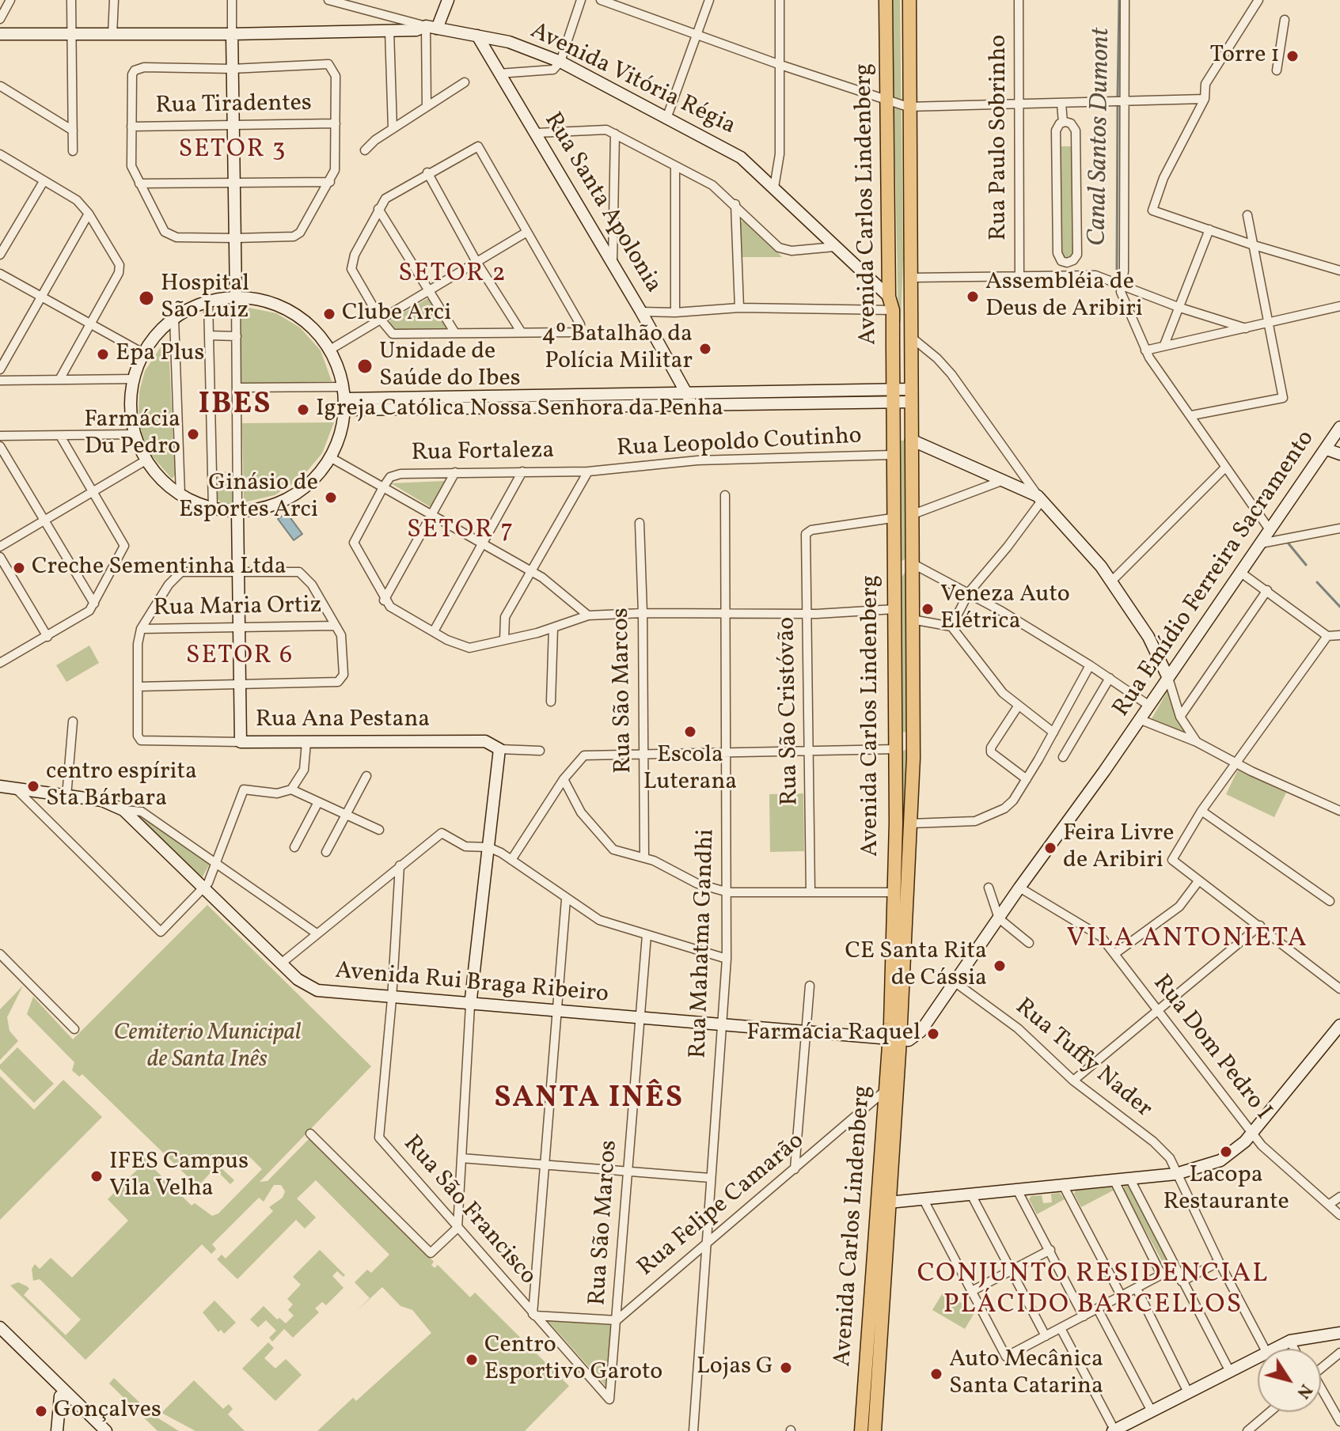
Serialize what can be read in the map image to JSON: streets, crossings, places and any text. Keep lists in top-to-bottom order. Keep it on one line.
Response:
{"streets":{"main road":["Avenida Carlos Lindenberg"],"street":["Avenida Vitória Régia","Rua Tiradentes","Rua Paulo Sobrinho","Rua Santa Apolonia","Rua Leopoldo Coutinho","Rua Fortaleza","Rua Emídio Ferreira Sacramento","Rua Maria Ortiz","Rua São Marcos","Rua São Cristóvão","Rua Ana Pestana","Rua Mahatma Gandhi","Avenida Rui Braga Ribeiro","Rua Dom Pedro I","Rua Tuffy Nader","Rua Felipe Camarão","Rua São Francisco"]},"crossings":[["Avenida Vitória Régia","Rua Santa Apolonia"],["Avenida Vitória Régia","Avenida Carlos Lindenberg"],["Avenida Carlos Lindenberg","Rua Leopoldo Coutinho"],["Avenida Carlos Lindenberg","Rua Emídio Ferreira Sacramento"],["Avenida Carlos Lindenberg","Rua São Cristóvão"],["Avenida Carlos Lindenberg","Avenida Rui Braga Ribeiro"],["Avenida Carlos Lindenberg","Rua Felipe Camarão"],["Rua Leopoldo Coutinho","Rua Fortaleza"],["Rua Emídio Ferreira Sacramento","Avenida Rui Braga Ribeiro"],["Rua Emídio Ferreira Sacramento","Rua Dom Pedro I"],["Rua Emídio Ferreira Sacramento","Rua Tuffy Nader"],["Rua São Marcos","Avenida Rui Braga Ribeiro"],["Rua São Marcos","Rua Felipe Camarão"],["Rua São Marcos","Rua São Francisco"],["Rua Mahatma Gandhi","Avenida Rui Braga Ribeiro"],["Rua Mahatma Gandhi","Rua Felipe Camarão"],["Avenida Rui Braga Ribeiro","Rua São Francisco"]],"districts":["SETOR 3","SETOR 2","IBES","SETOR 7","SETOR 6","VILA ANTONIETA","SANTA INÊS","CONJUNTO RESIDENCIAL PLÁCIDO BARCELLOS"],"water":["Canal Santos Dumont"],"parks":["Cemiterio Municipal de Santa Inês"],"places":["Torre 1","Assembléia de Deus de Aribiri","Hospital São Luiz","Clube Arci","4º Batalhão da Polícia Militar","Epa Plus","Unidade de Saúde do Ibes","Igreja Católica Nossa Senhora da Penha","Farmácia Du Pedro","Ginásio de Esportes Arci","Creche Sementinha Ltda","Veneza Auto Elétrica","Escola Luterana","centro espírita Sta Bárbara","Feira Livre de Aribiri","CE Santa Rita de Cássia","Farmácia Raquel","Lacopa Restaurante","IFES Campus Vila Velha","Centro Esportivo Garoto","Lojas G","Auto Mecânica Santa Catarina","Gonçalves"],"north":"bottom right"}
